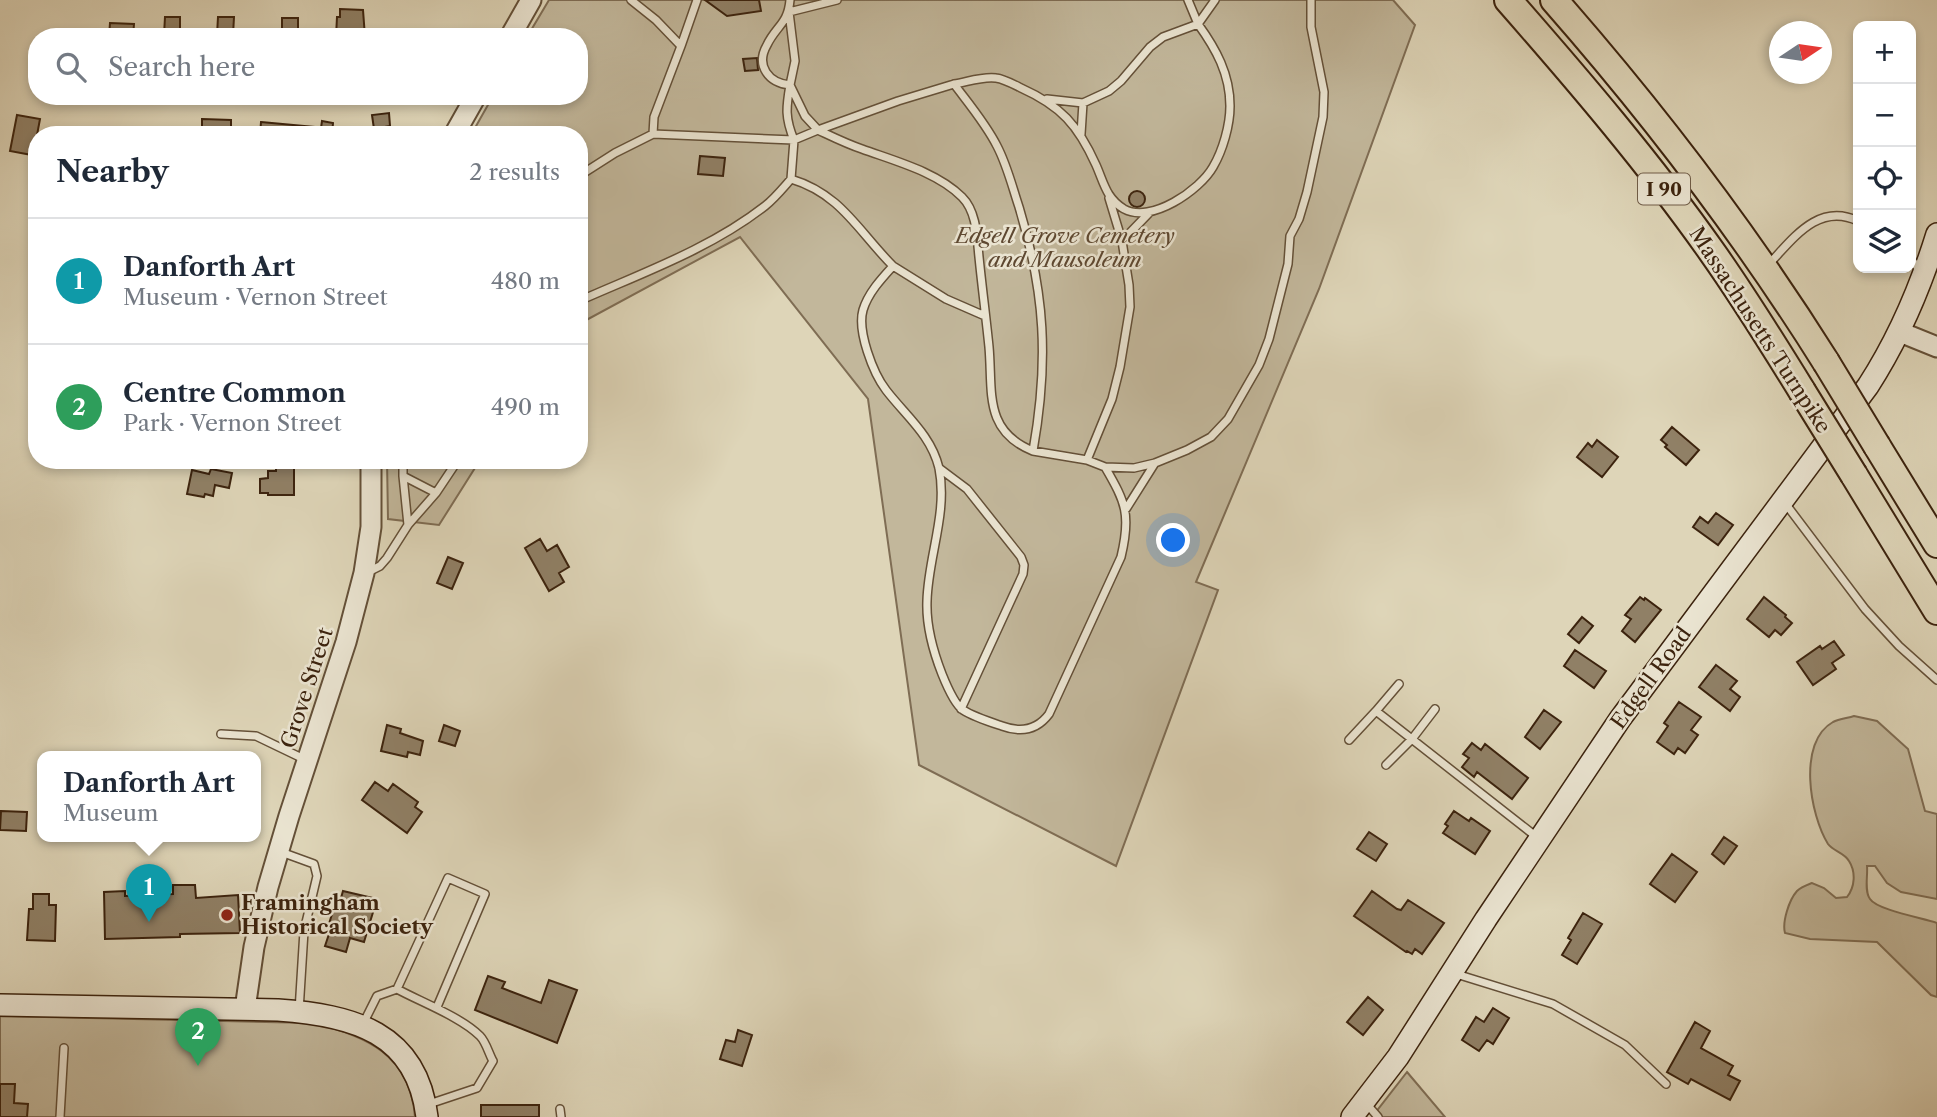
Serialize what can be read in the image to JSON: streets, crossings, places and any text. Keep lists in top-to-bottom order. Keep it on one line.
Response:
{"streets":{"highway":["I 90","Massachusetts Turnpike"],"main road":["Edgell Road"],"street":["Grove Street"]},"parks":["Edgell Grove Cemetery and Mausoleum"],"places":["Framingham Historical Society"],"north":"right","page":{"map_buttons":["+","−"],"search":"Search here","heading":["Nearby","2 results"],"list":[{"mark":"1","name":"Danforth Art","note":"Museum · Vernon Street","value":"480 m"},{"mark":"2","name":"Centre Common","note":"Park · Vernon Street","value":"490 m"}],"popup":["Danforth Art","Museum"],"pins":["1","2"]}}
